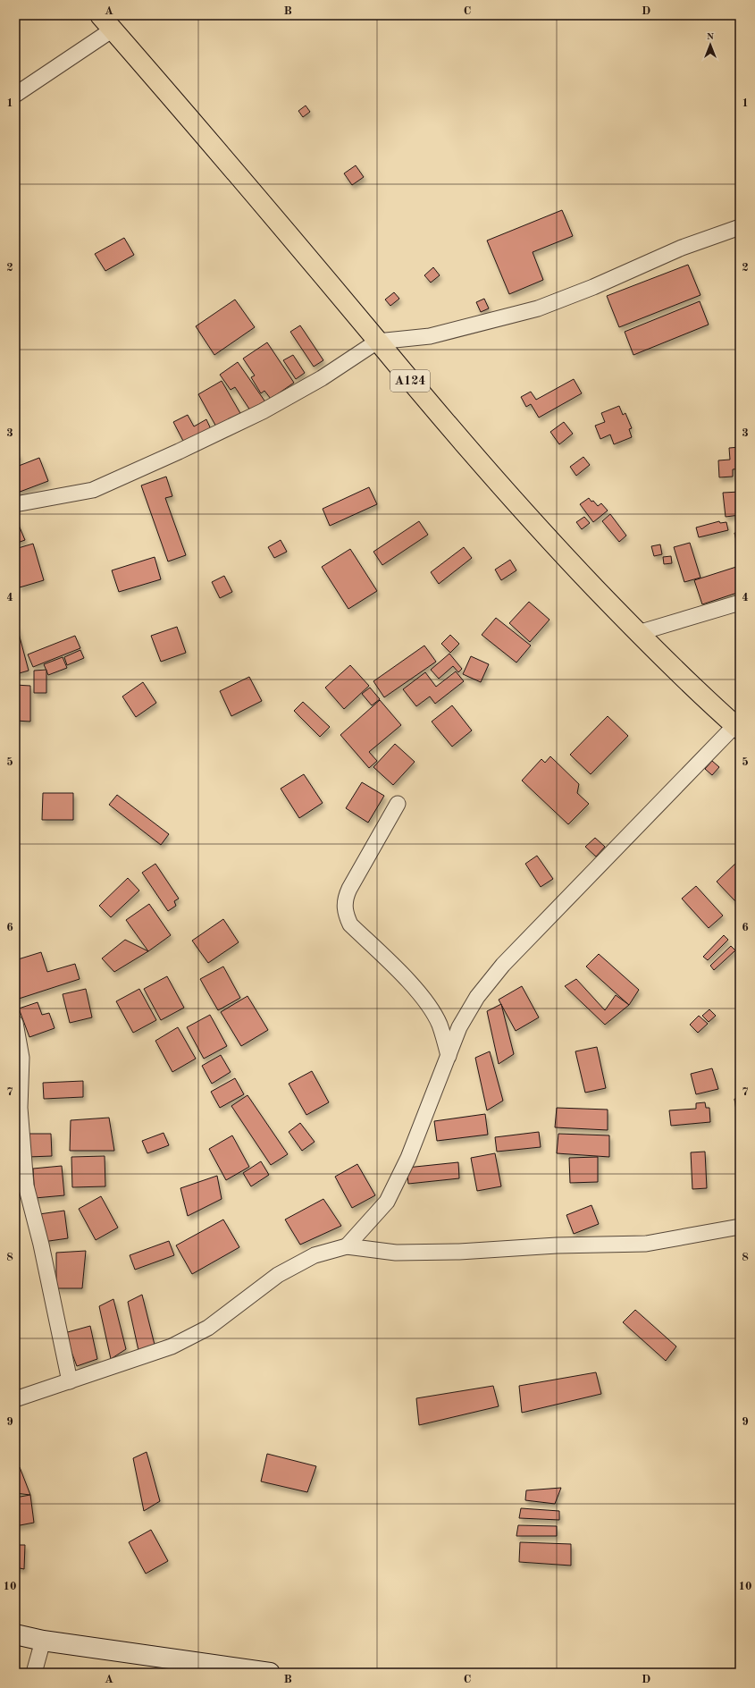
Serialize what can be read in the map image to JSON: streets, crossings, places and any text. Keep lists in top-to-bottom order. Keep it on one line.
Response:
{"streets":{"highway":["A124"]},"north":"top","grid":{"columns":["A","B","C","D"],"rows":["1","2","3","4","5","6","7","8","9","10"]}}
